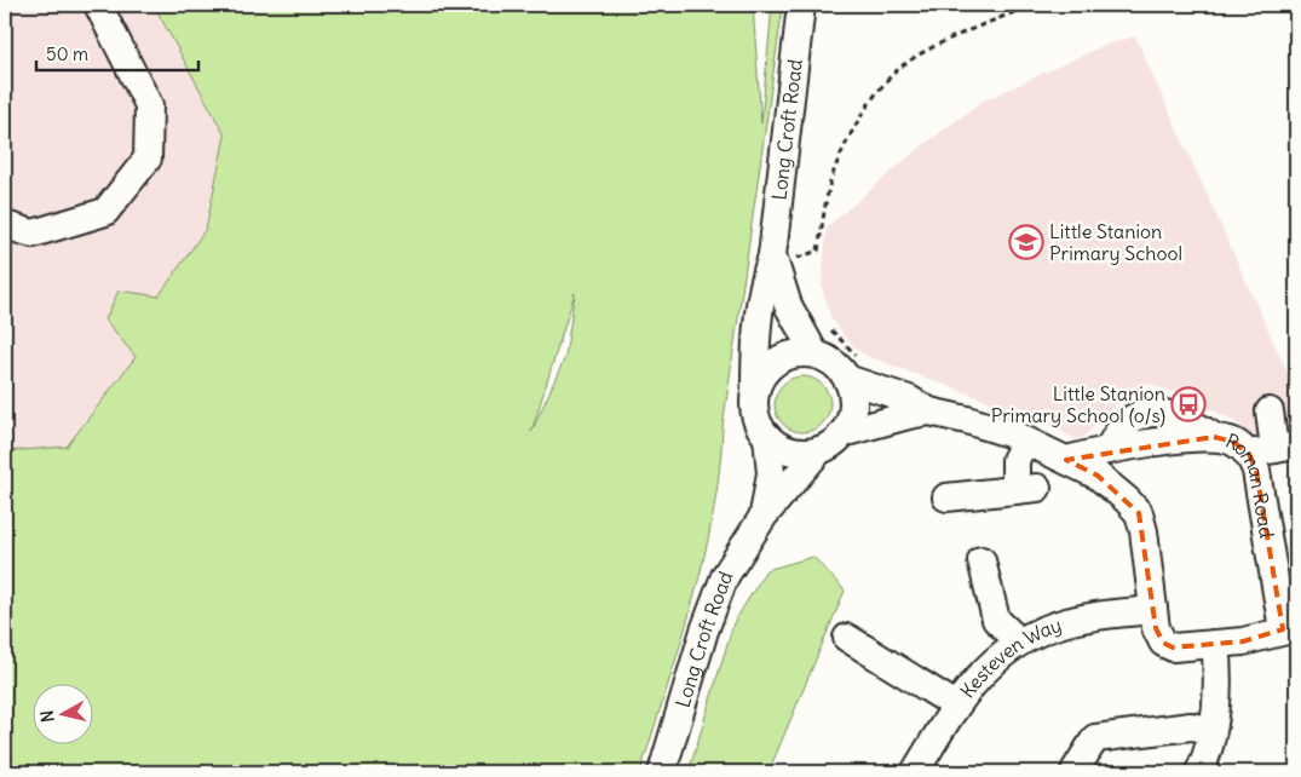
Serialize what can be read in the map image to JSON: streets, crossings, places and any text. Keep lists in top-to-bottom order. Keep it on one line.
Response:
{"streets":{"street":["Long Croft Road","Roman Road","Kesteven Way"]},"crossings":[["Long Croft Road","Roman Road"],["Roman Road","Kesteven Way"]],"places":{"school or university":["Little Stanion Primary School"],"bus stop":["Little Stanion Primary School (o/s)"]},"scale_bar":"50 m","north":"left"}
